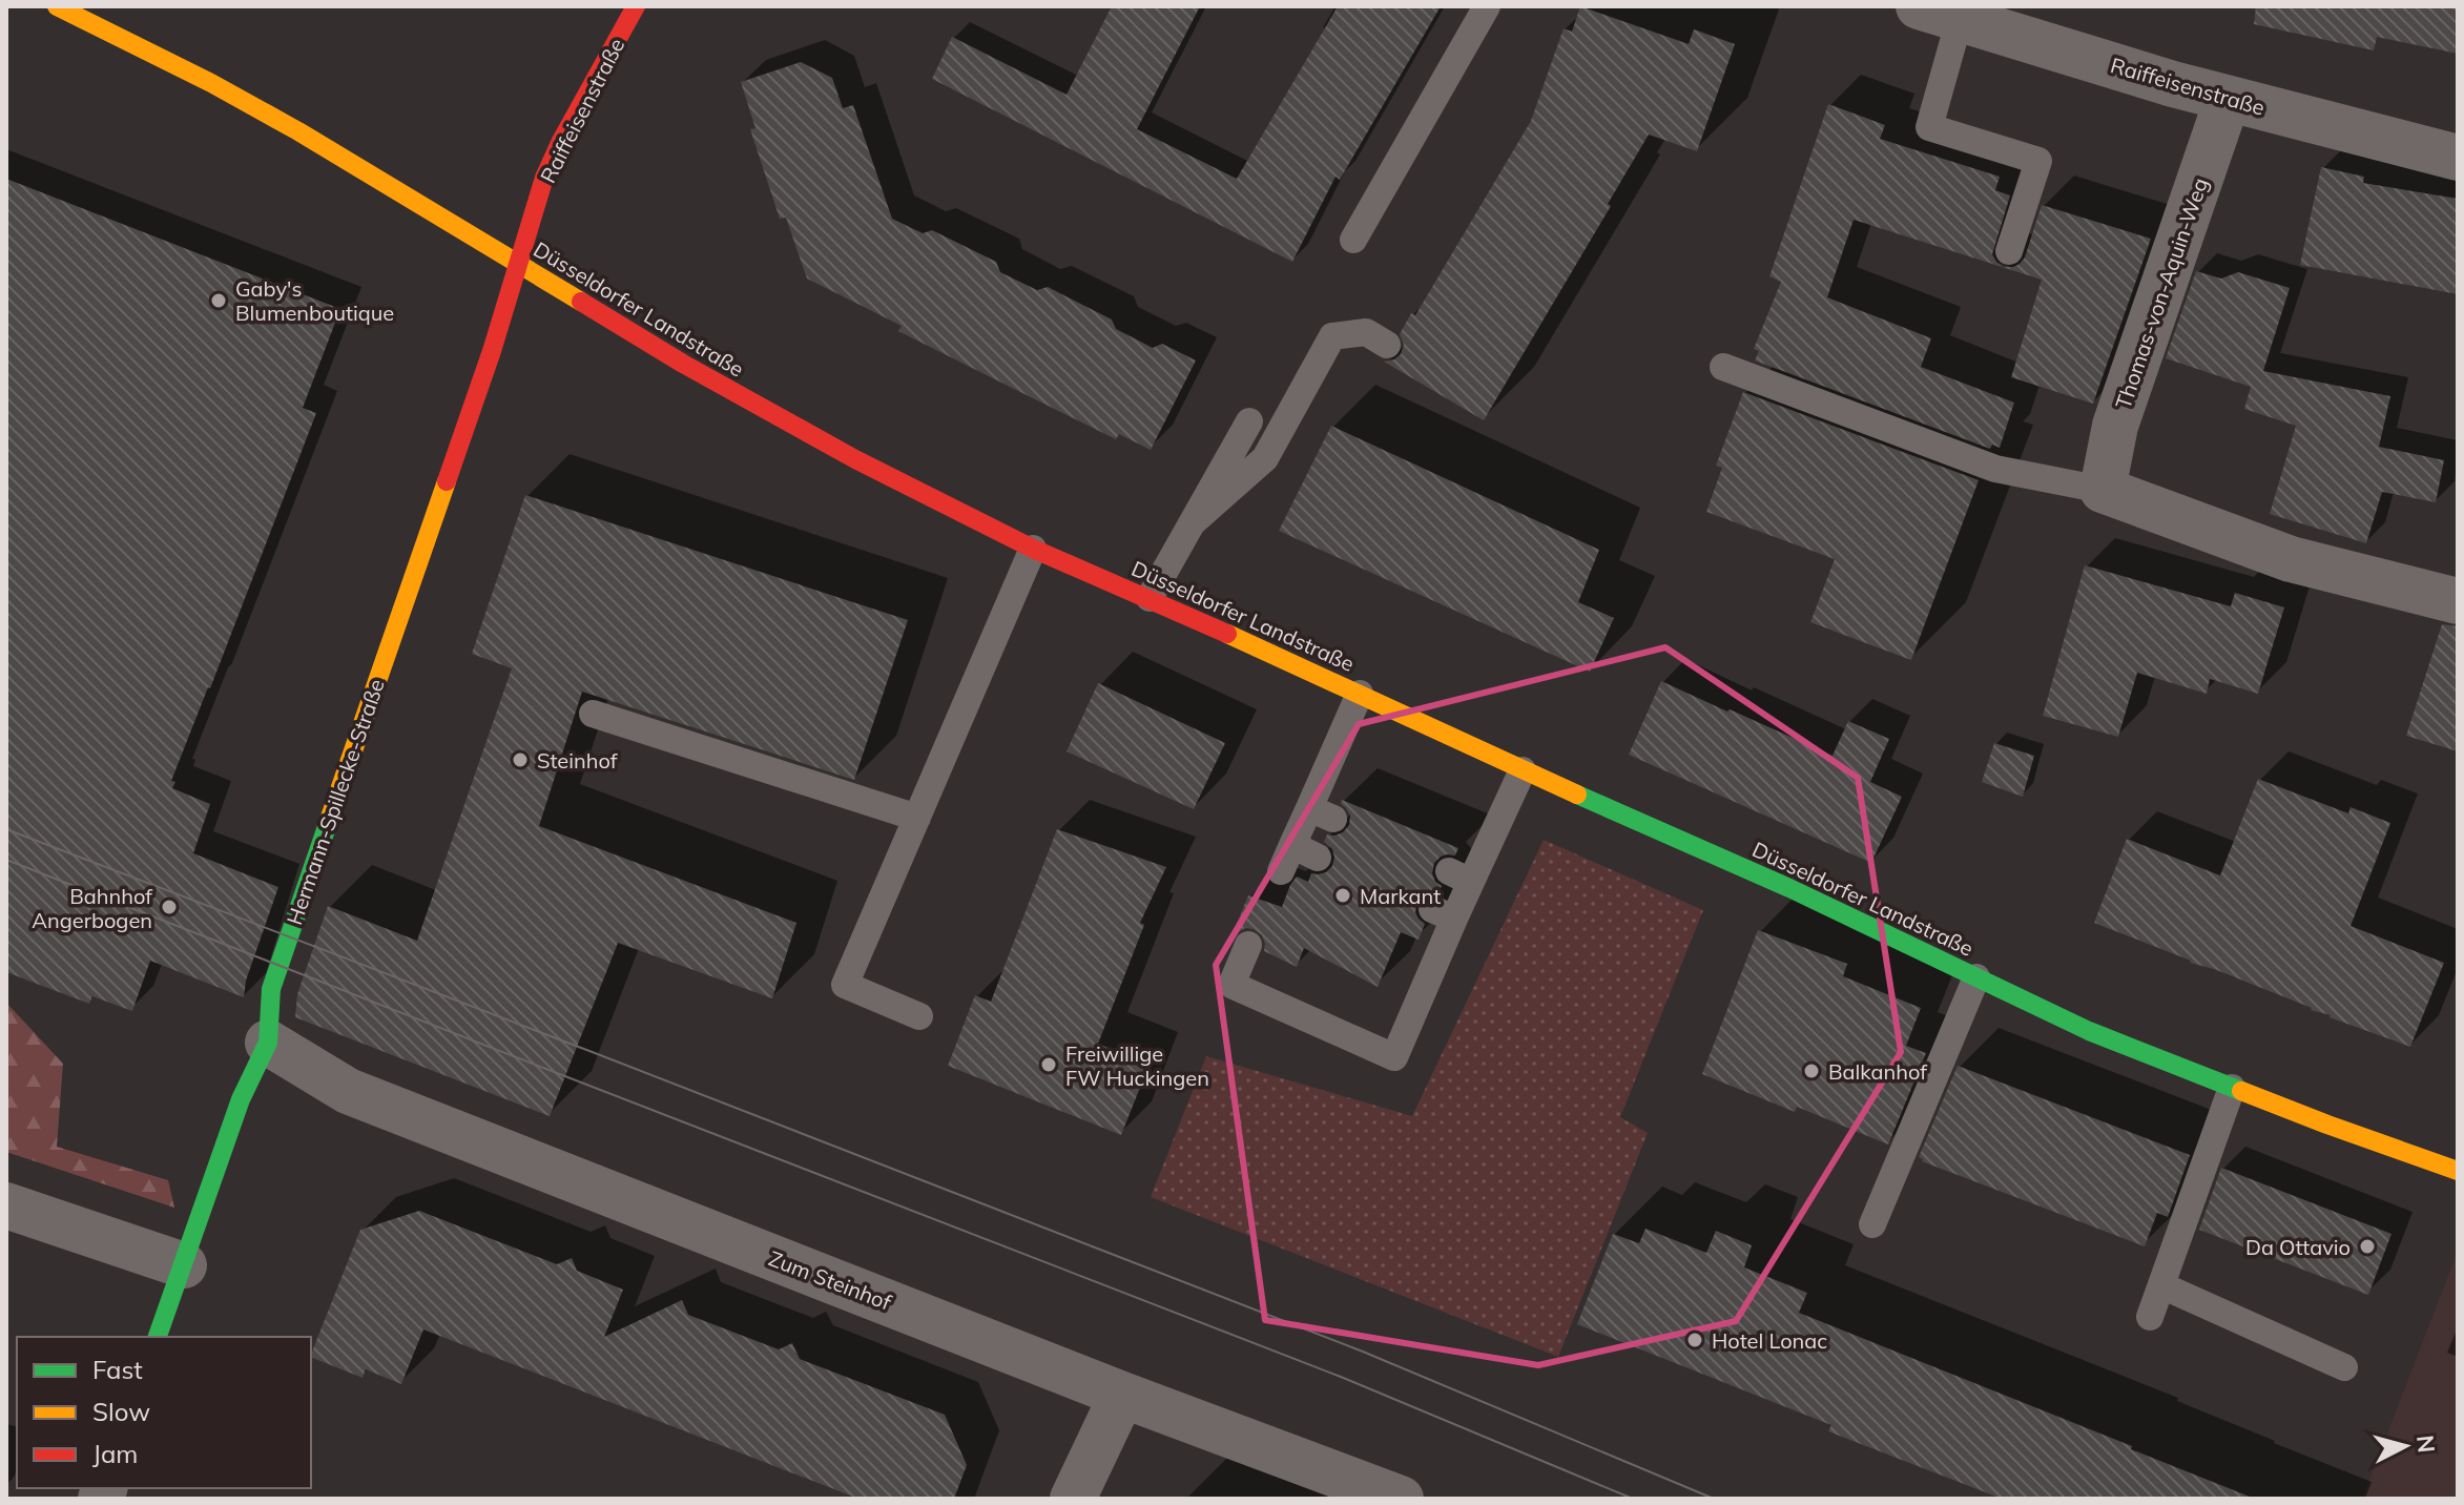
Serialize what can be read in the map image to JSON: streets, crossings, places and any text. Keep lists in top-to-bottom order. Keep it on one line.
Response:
{"streets":{"main road":["Raiffeisenstraße","Düsseldorfer Landstraße","Hermann-Spillecke-Straße"],"street":["Thomas-von-Aquin-Weg","Zum Steinhof"]},"crossings":[["Raiffeisenstraße","Thomas-von-Aquin-Weg"],["Raiffeisenstraße","Düsseldorfer Landstraße"],["Raiffeisenstraße","Hermann-Spillecke-Straße"],["Düsseldorfer Landstraße","Hermann-Spillecke-Straße"],["Hermann-Spillecke-Straße","Zum Steinhof"]],"places":["Gaby's Blumenboutique","Steinhof","Markant","Bahnhof Angerbogen","Freiwillige FW Huckingen","Balkanhof","Da Ottavio","Hotel Lonac"],"legend":["Fast","Slow","Jam"],"north":"right"}
